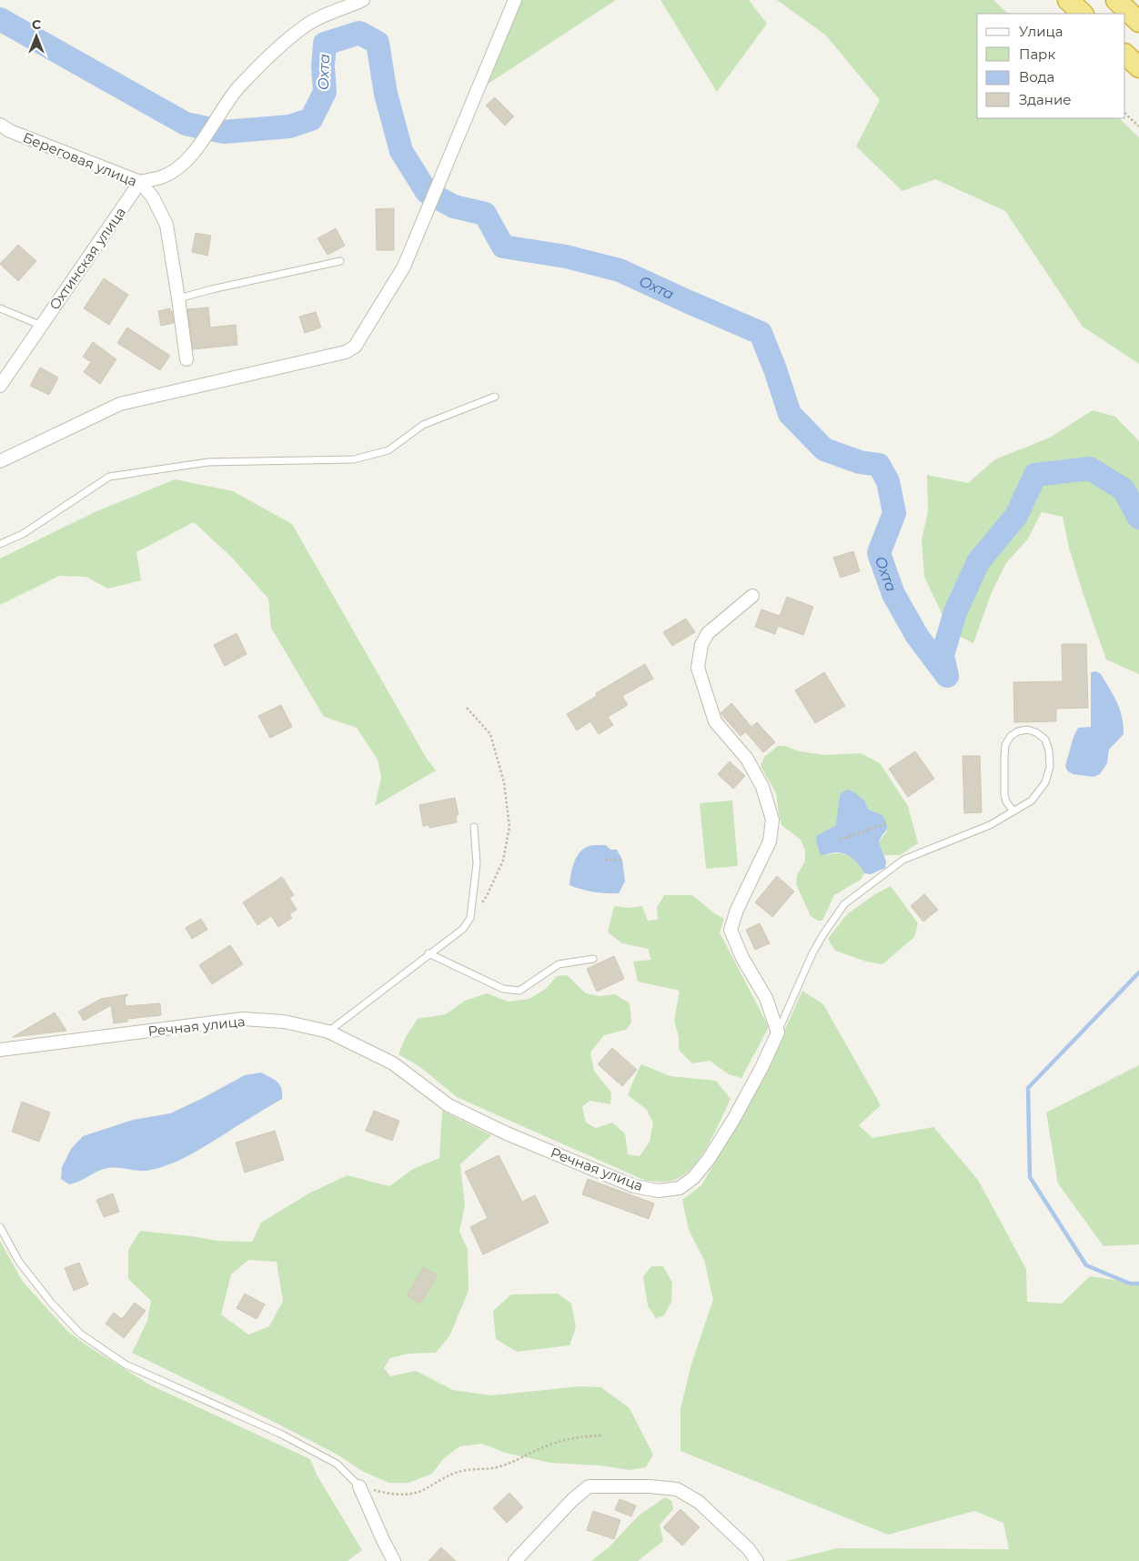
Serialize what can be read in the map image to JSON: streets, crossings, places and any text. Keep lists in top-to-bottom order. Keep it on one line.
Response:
{"streets":{"street":["Береговая улица","Охтинская улица","Речная улица"]},"crossings":[["Береговая улица","Охтинская улица"]],"water":["Охта"],"legend":["Улица","Парк","Вода","Здание"],"north":"top"}
